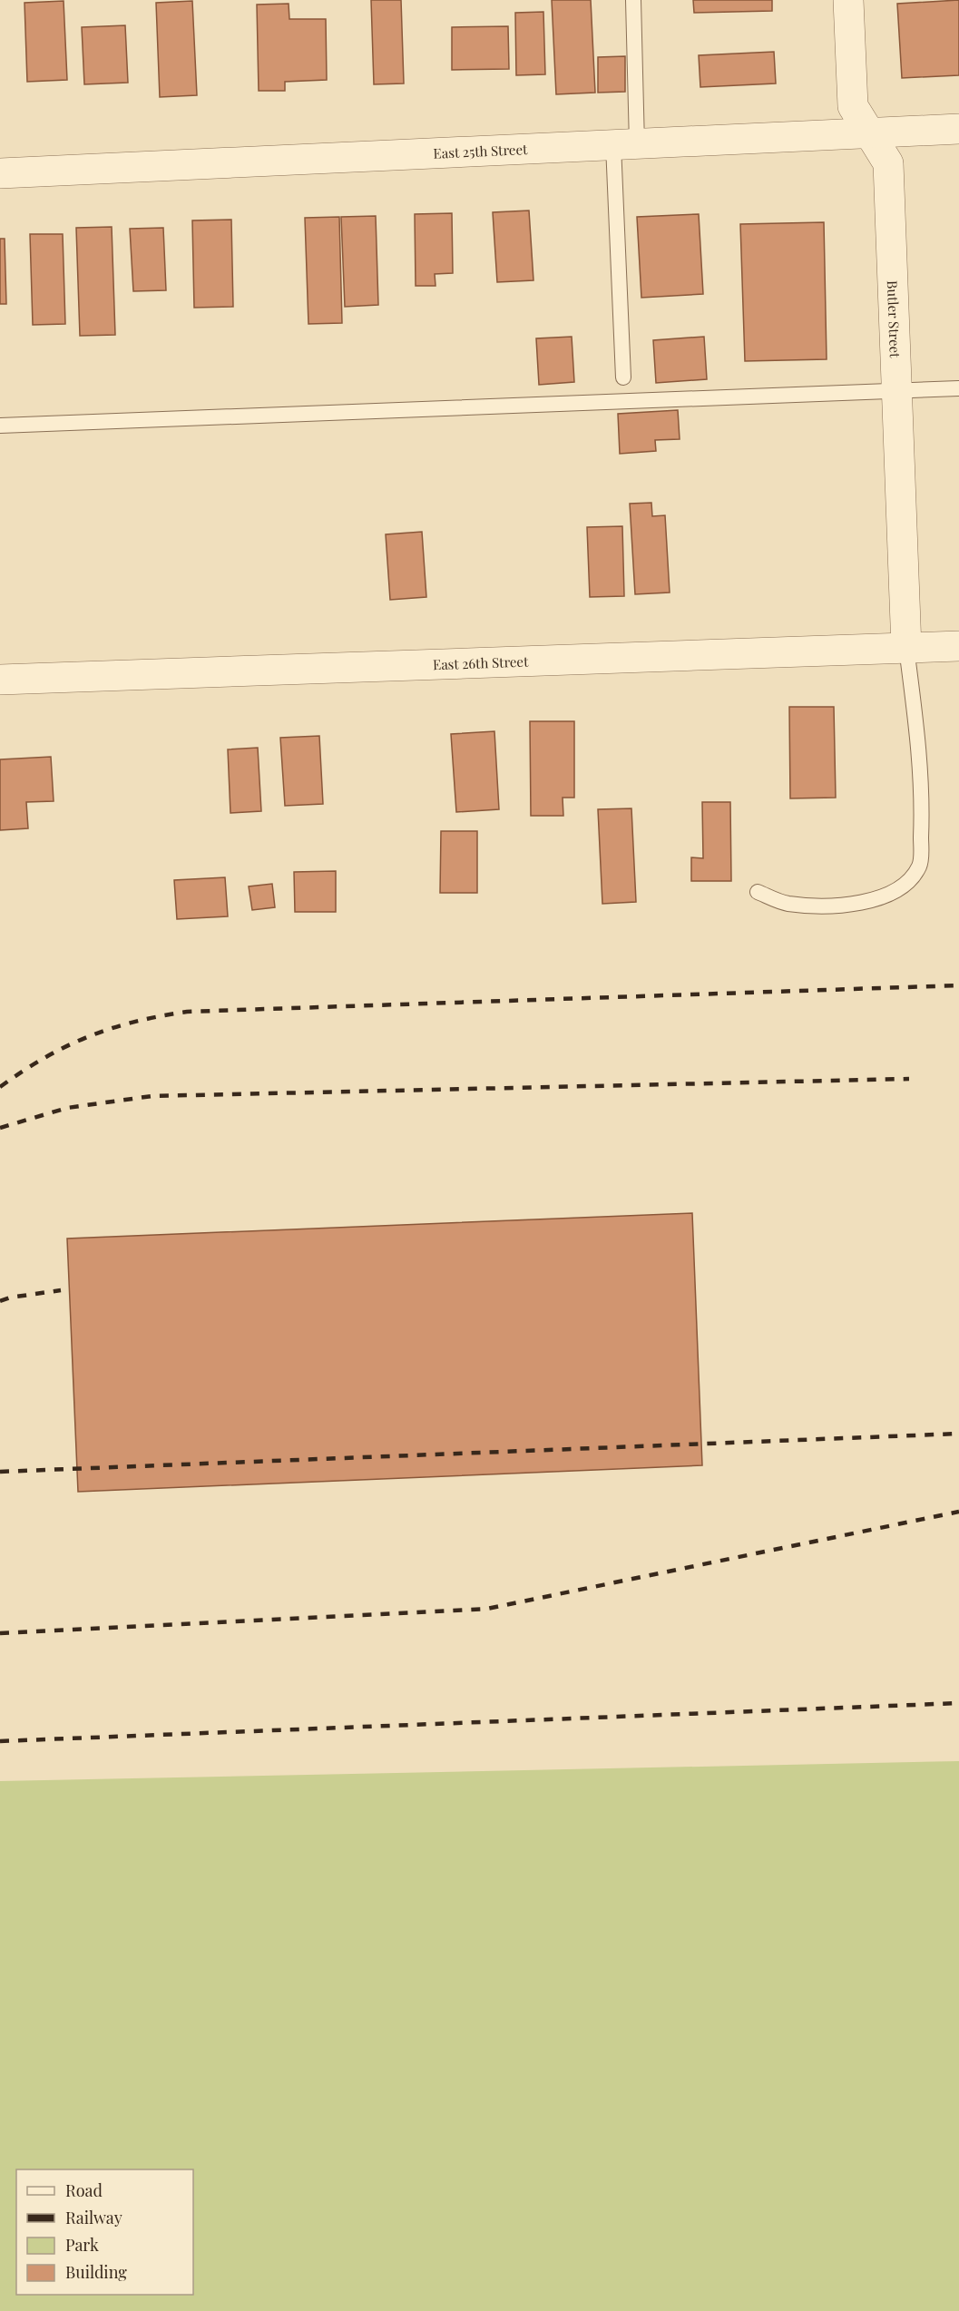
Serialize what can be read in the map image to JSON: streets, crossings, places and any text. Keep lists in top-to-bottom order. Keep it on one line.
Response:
{"streets":{"street":["East 25th Street","Butler Street","East 26th Street"]},"crossings":[["East 25th Street","Butler Street"],["Butler Street","East 26th Street"]],"legend":["Road","Railway","Park","Building"]}
